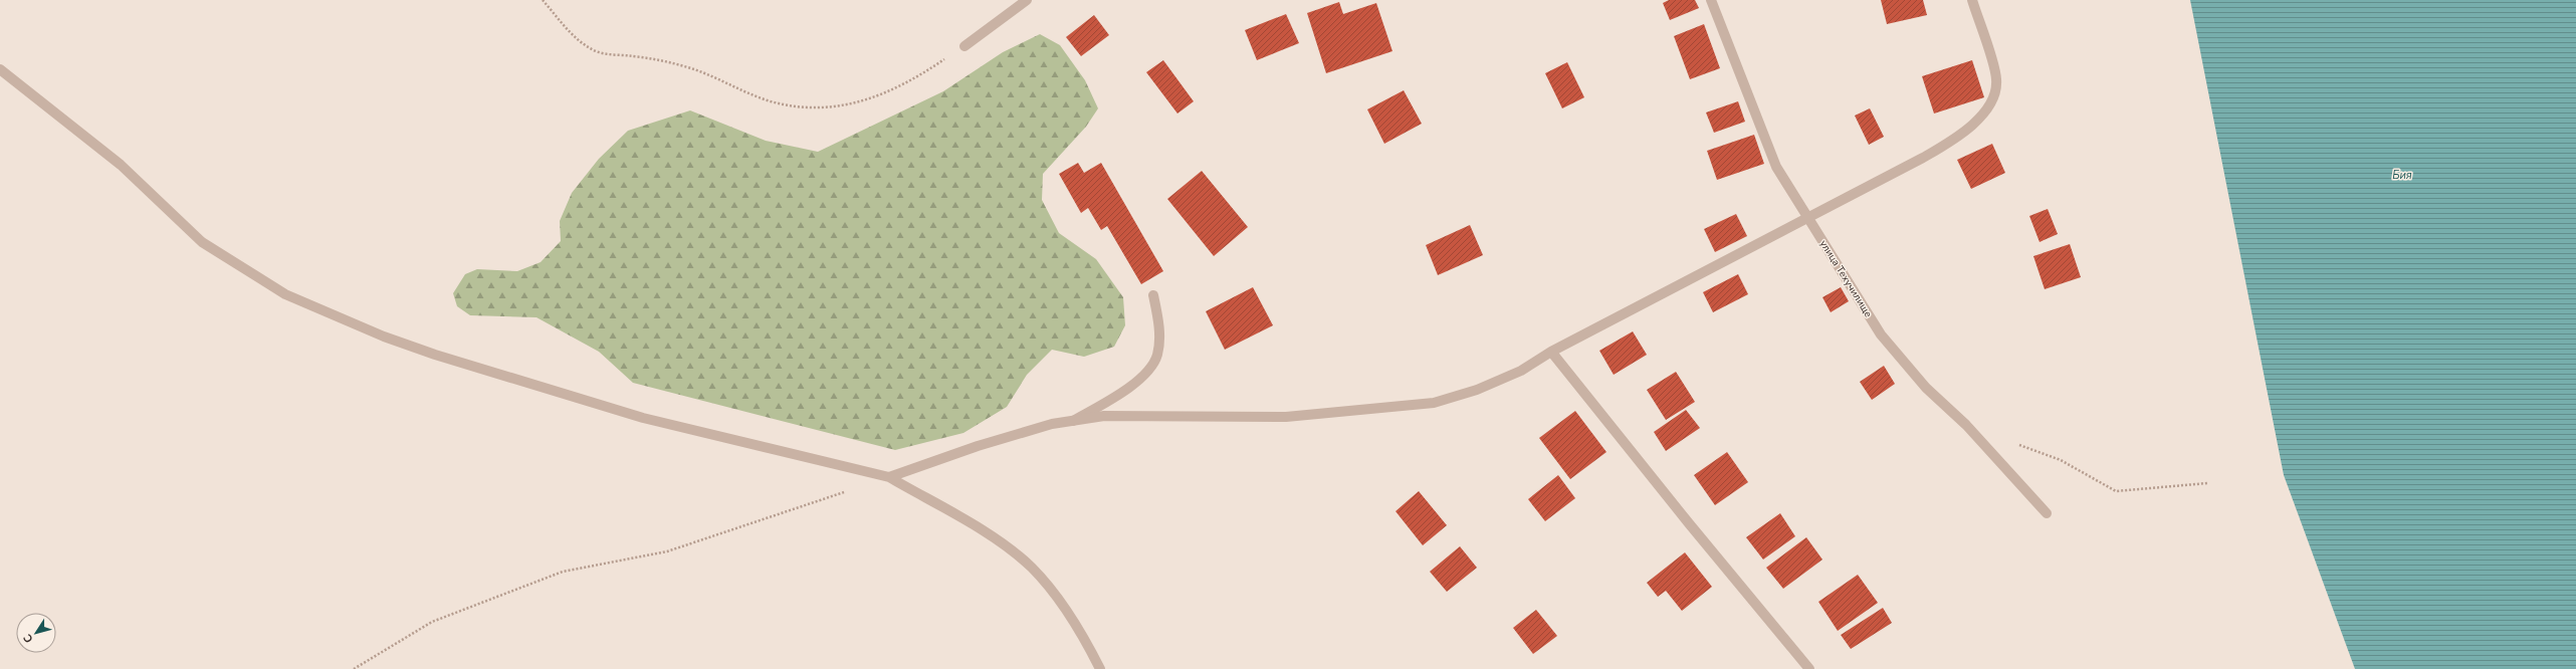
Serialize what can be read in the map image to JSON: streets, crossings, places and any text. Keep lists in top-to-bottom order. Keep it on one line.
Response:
{"streets":{"street":["улица Техучилище"]},"water":["Бия"],"north":"bottom left"}
